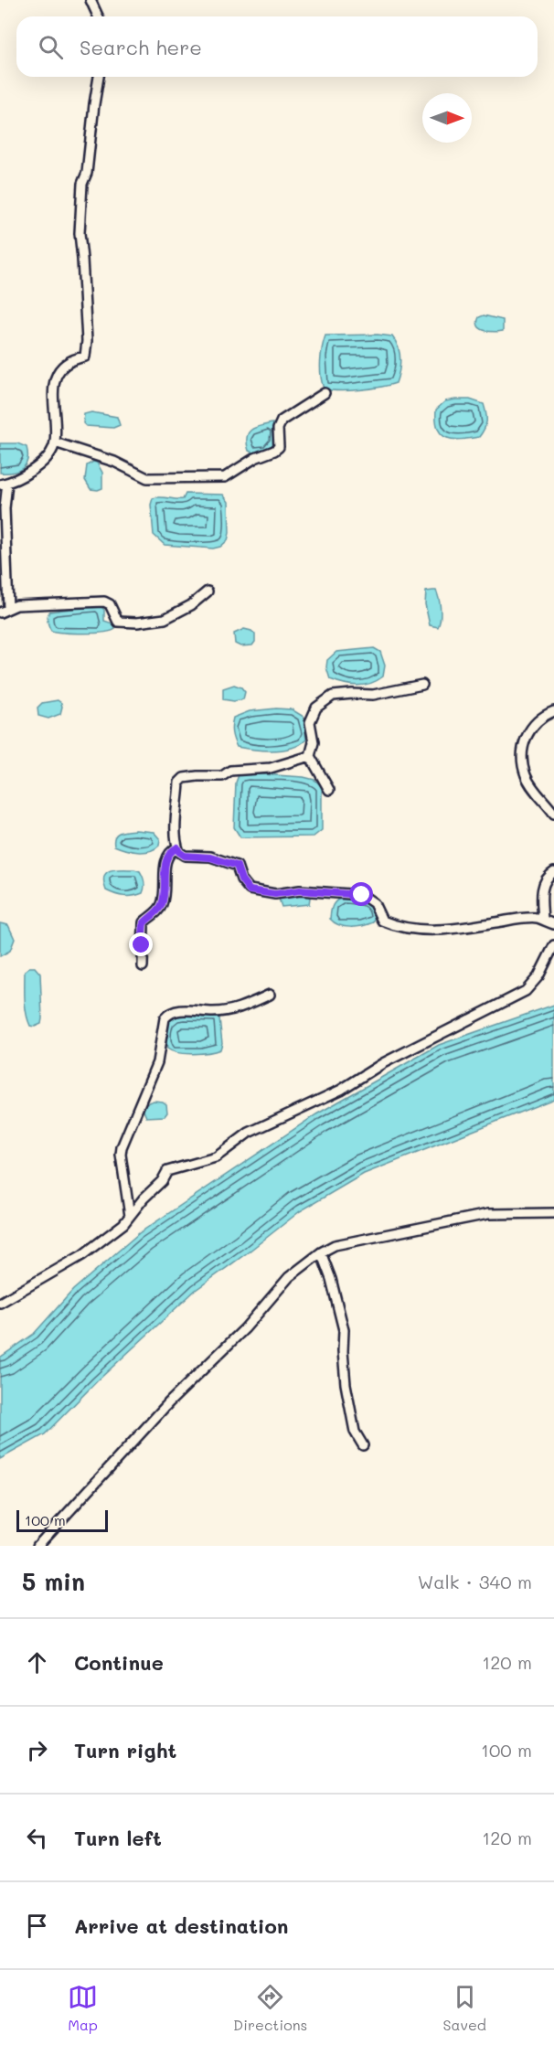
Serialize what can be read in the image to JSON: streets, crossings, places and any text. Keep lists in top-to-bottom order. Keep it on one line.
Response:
{"scale_bar":"100 m","north":"right","page":{"search":"Search here","scale":"100 m","heading":["5 min","Walk · 340 m"],"list":[["Continue","120 m"],["Turn right","100 m"],["Turn left","120 m"],"Arrive at destination"],"nav":["Map","Directions","Saved"]}}
